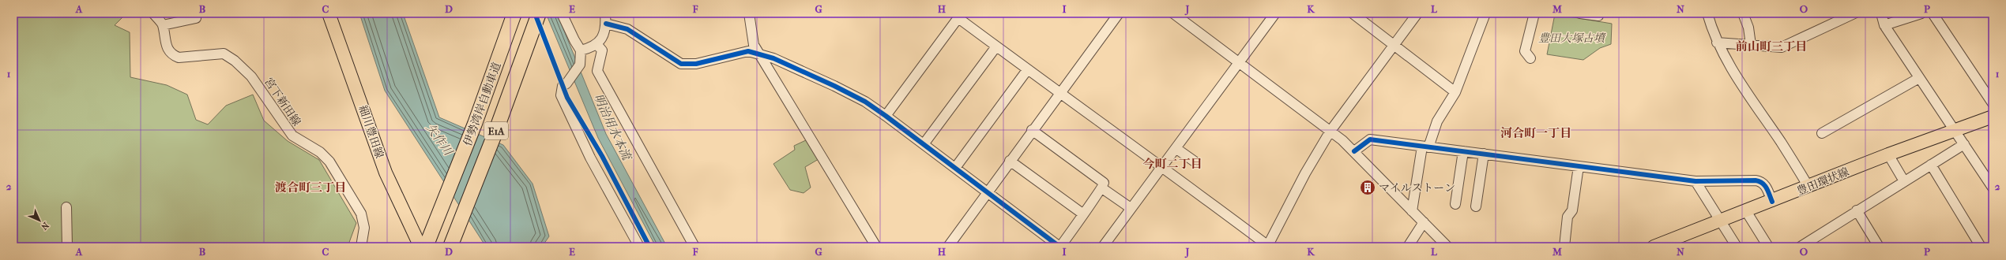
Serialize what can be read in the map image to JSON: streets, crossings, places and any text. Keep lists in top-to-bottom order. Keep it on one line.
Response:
{"streets":{"highway":["伊勢湾岸自動車道","E1A"],"main road":["細川豊田線","豊田環状線"],"street":["宮下新田線"]},"districts":["前山町三丁目","河合町一丁目","今町二丁目","渡合町三丁目"],"water":["明治用水本流","矢作川"],"parks":["豊田大塚古墳"],"places":{"building":["マイルストーン"]},"north":"bottom right","grid":{"columns":["A","B","C","D","E","F","G","H","I","J","K","L","M","N","O","P"],"rows":["1","2"]}}
